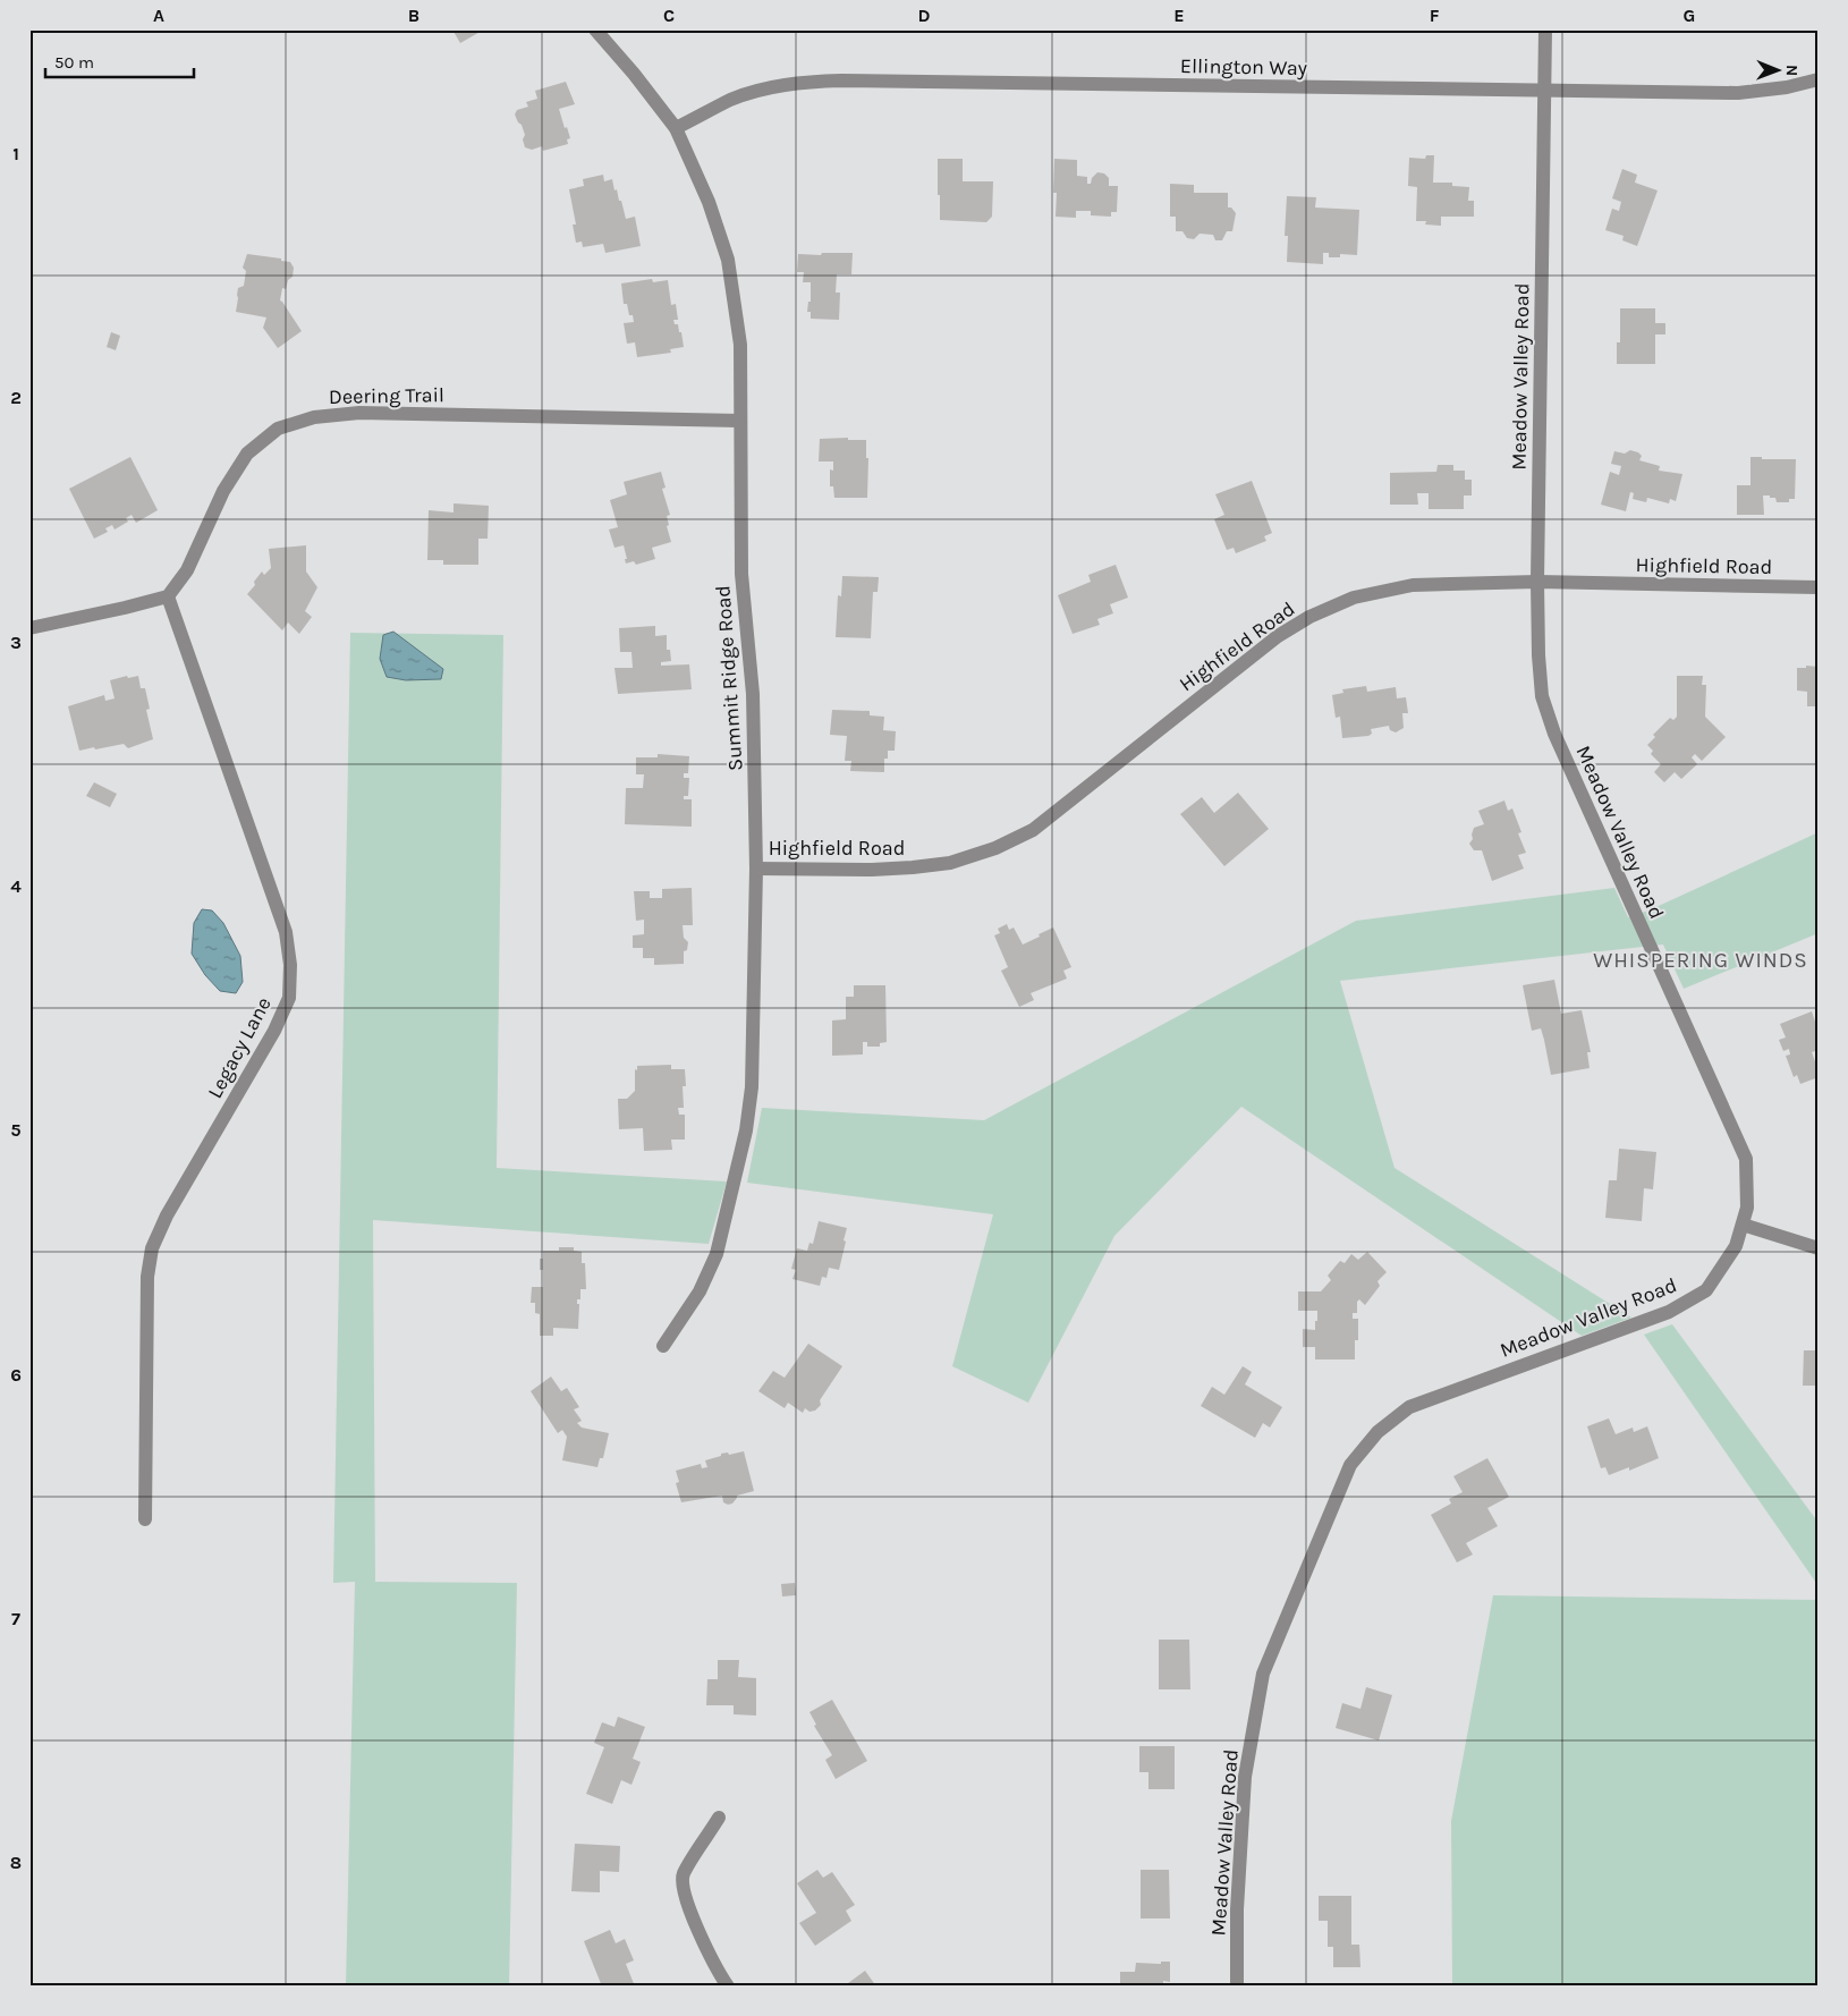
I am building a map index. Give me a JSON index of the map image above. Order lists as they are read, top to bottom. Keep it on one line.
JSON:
{"streets":{"street":["Ellington Way","Meadow Valley Road","Deering Trail","Highfield Road","Summit Ridge Road","Legacy Lane"]},"crossings":[["Ellington Way","Meadow Valley Road"],["Ellington Way","Summit Ridge Road"],["Meadow Valley Road","Highfield Road"],["Deering Trail","Summit Ridge Road"],["Deering Trail","Legacy Lane"],["Highfield Road","Summit Ridge Road"]],"districts":["WHISPERING WINDS"],"scale_bar":"50 m","north":"right","grid":{"columns":["A","B","C","D","E","F","G"],"rows":["1","2","3","4","5","6","7","8"]}}
